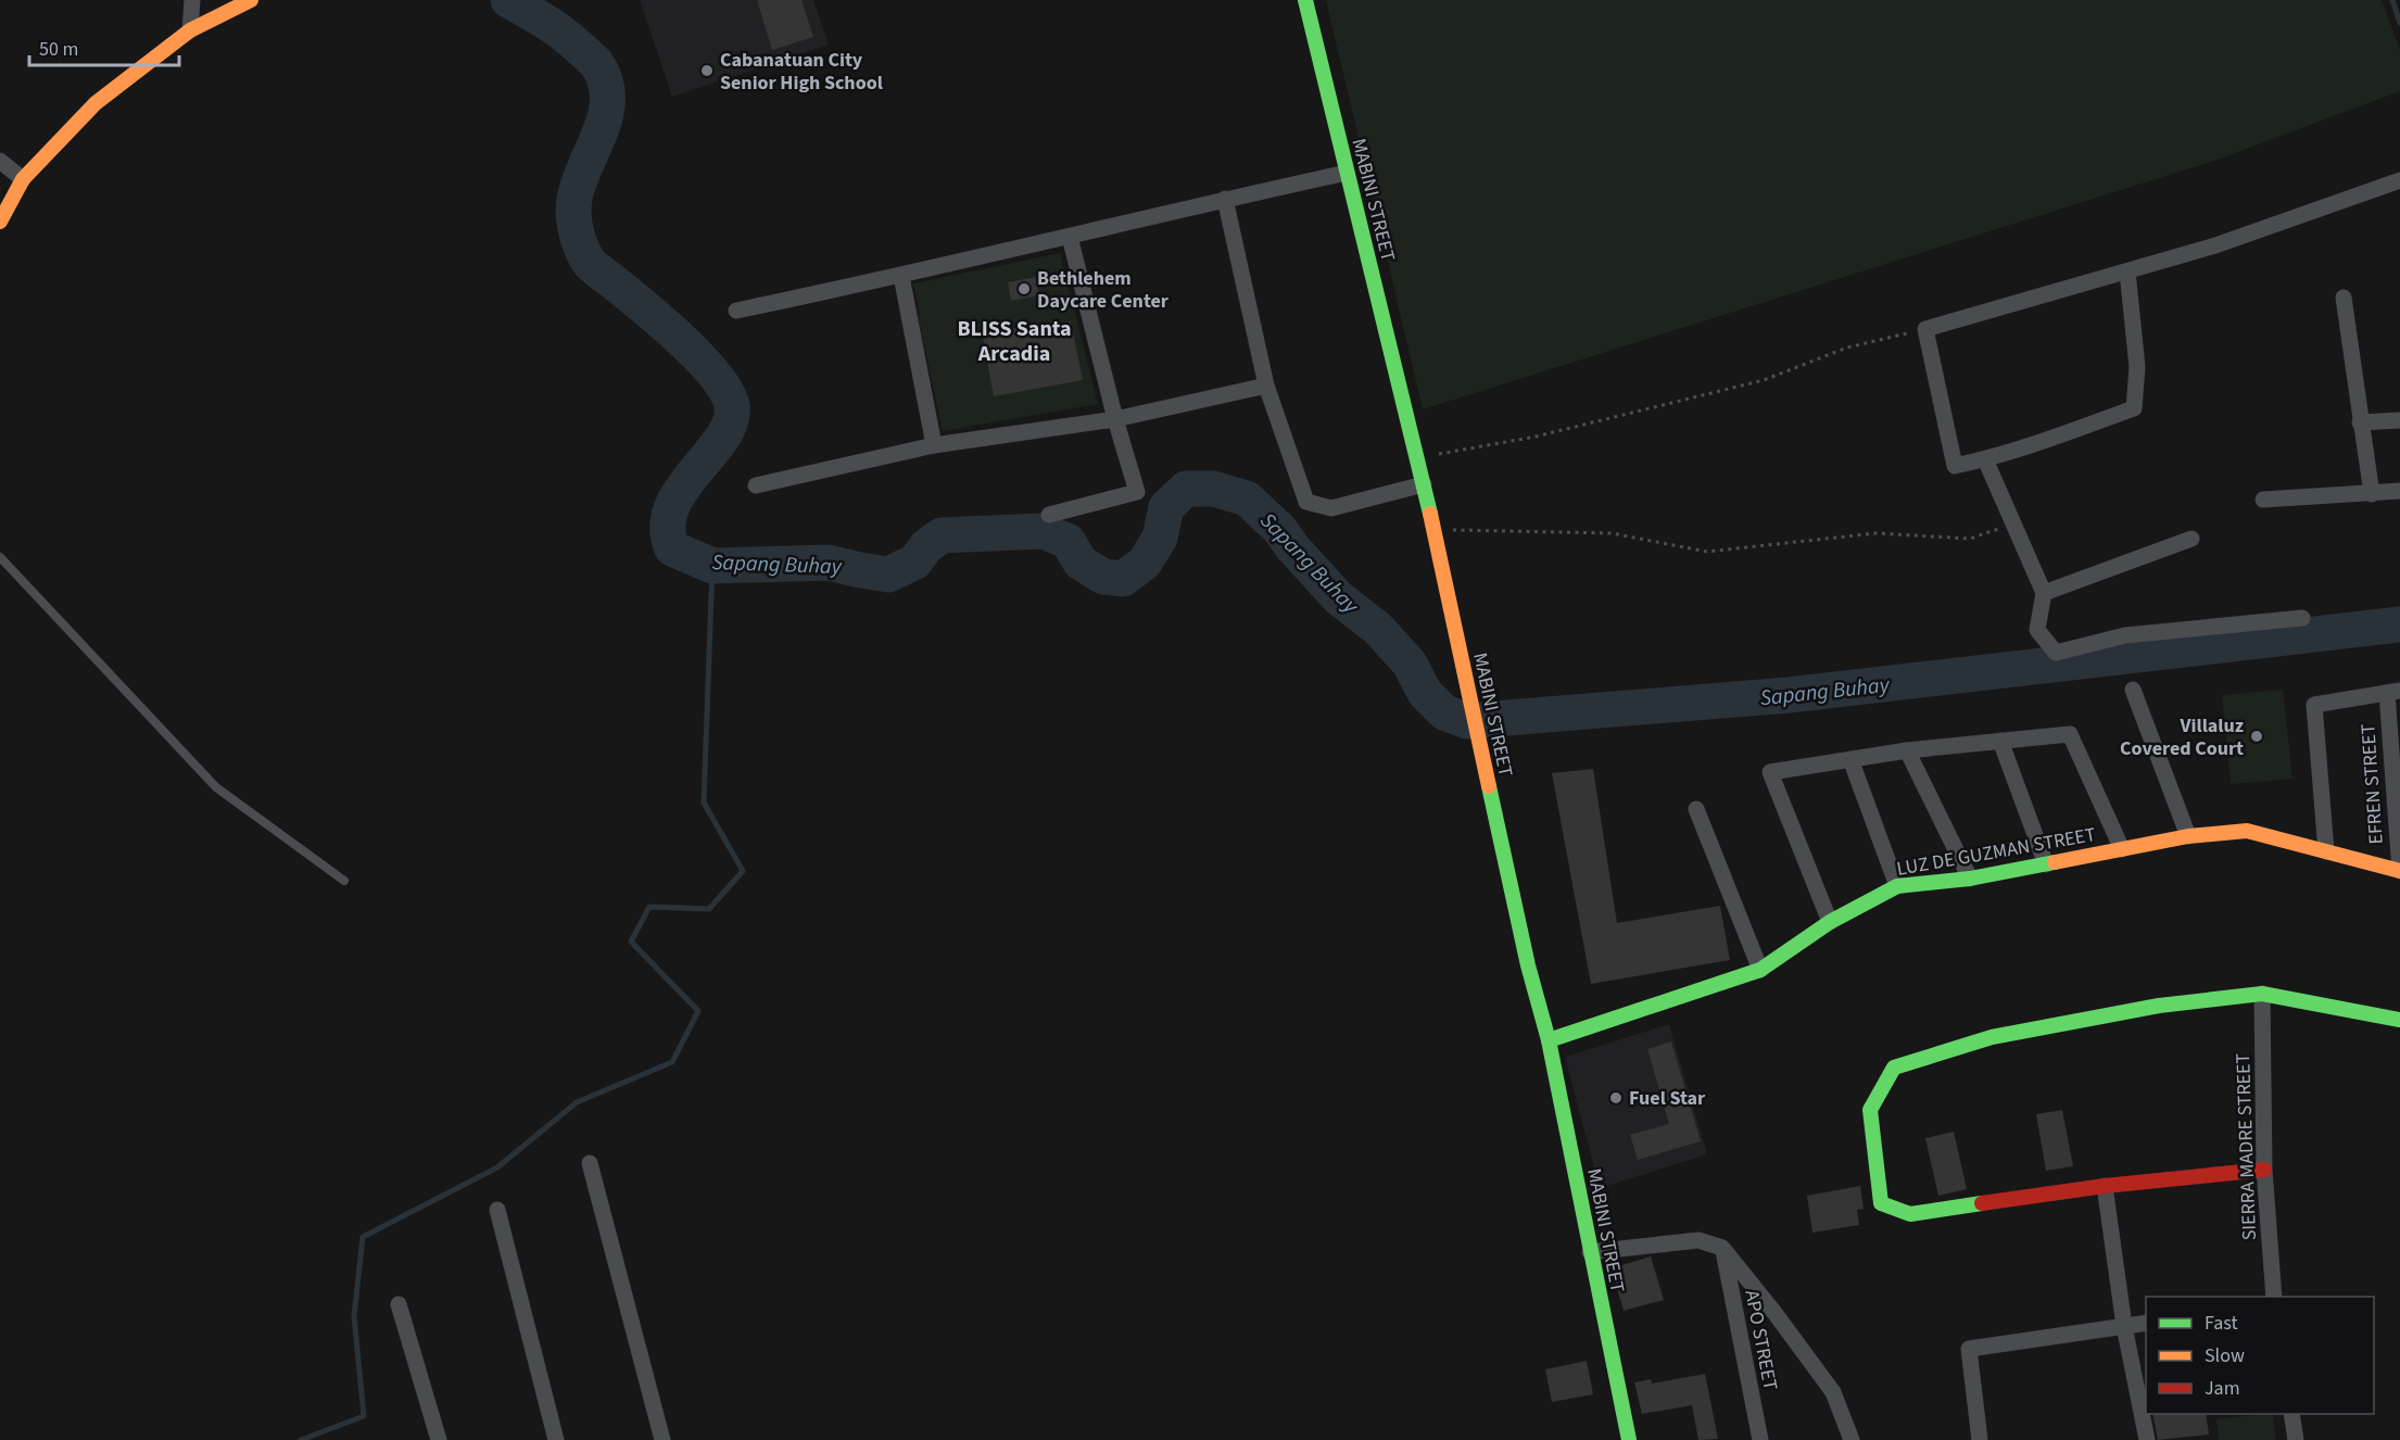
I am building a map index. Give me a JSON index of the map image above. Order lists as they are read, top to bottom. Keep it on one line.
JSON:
{"streets":{"main road":["MABINI STREET","LUZ DE GUZMAN STREET"],"street":["EFREN STREET","SIERRA MADRE STREET","APO STREET"]},"crossings":[["MABINI STREET","LUZ DE GUZMAN STREET"],["EFREN STREET","LUZ DE GUZMAN STREET"]],"districts":["BLISS Santa Arcadia"],"water":["Sapang Buhay"],"places":["Cabanatuan City Senior High School","Bethlehem Daycare Center","Villaluz Covered Court","Fuel Star"],"legend":["Fast","Slow","Jam"],"scale_bar":"50 m"}
